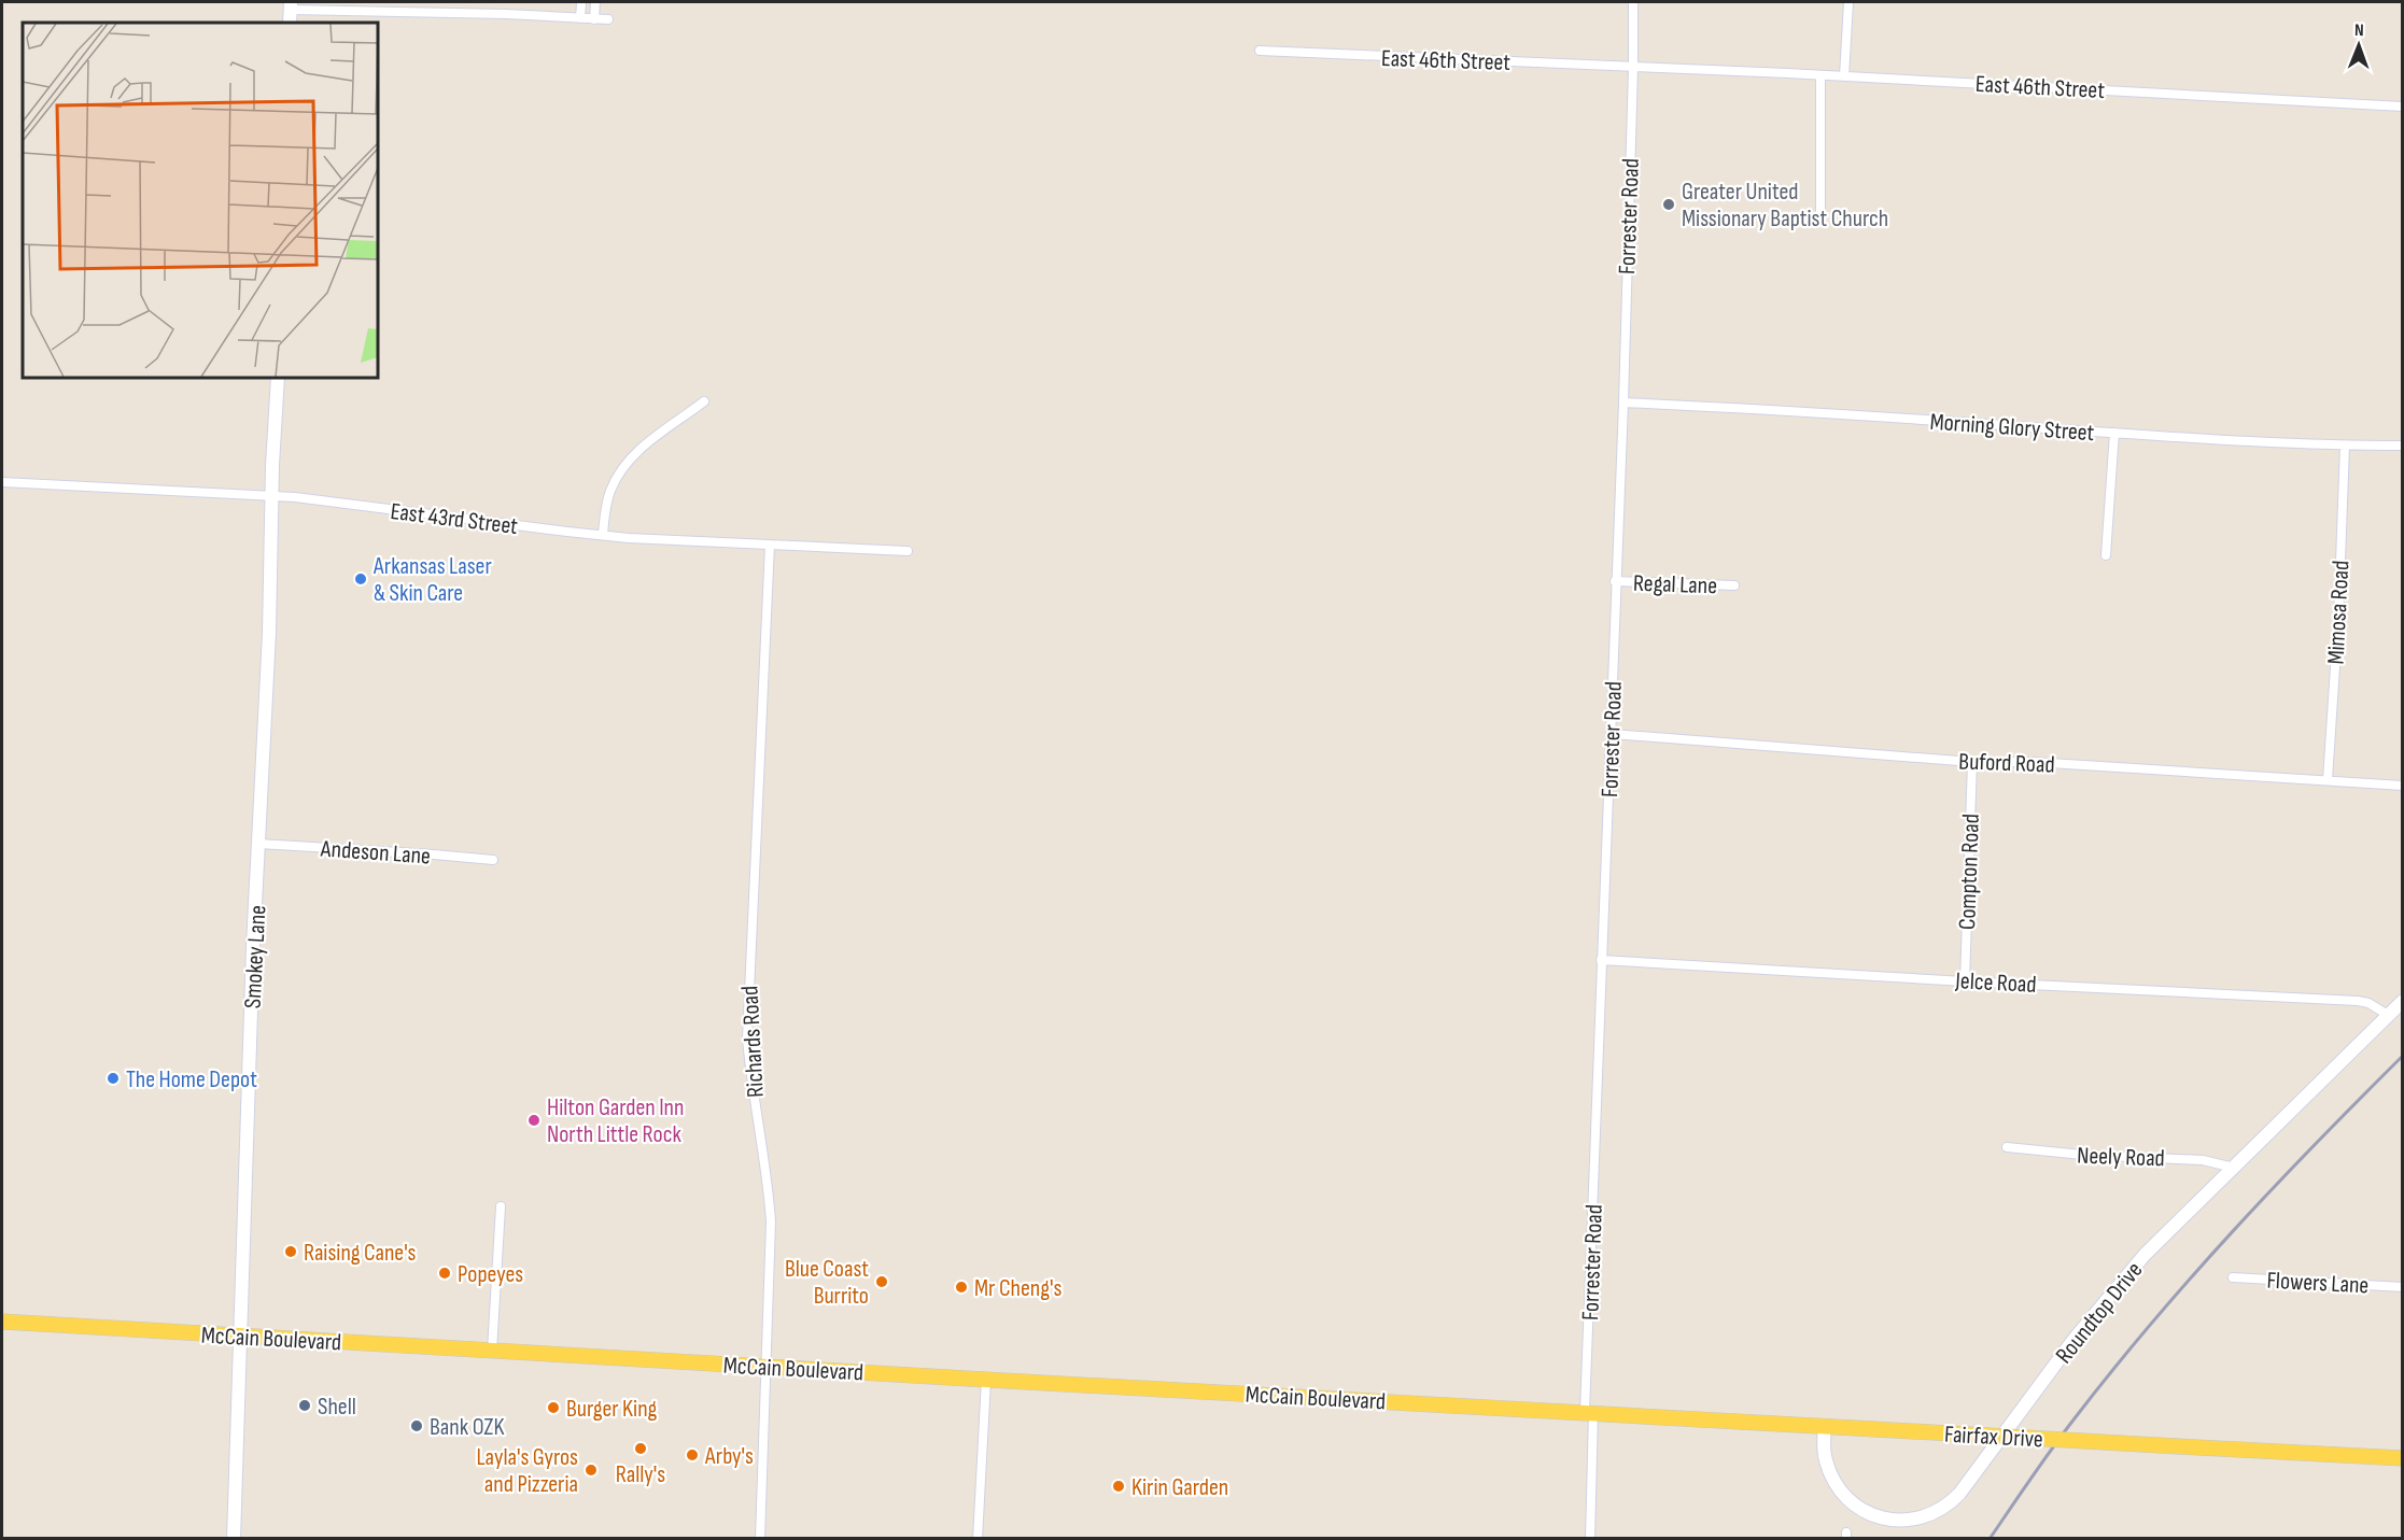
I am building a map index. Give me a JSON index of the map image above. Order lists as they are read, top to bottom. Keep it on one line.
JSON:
{"streets":{"main road":["McCain Boulevard","Fairfax Drive"],"street":["East 46th Street","Forrester Road","Morning Glory Street","East 43rd Street","Regal Lane","Mimosa Road","Buford Road","Andeson Lane","Compton Road","Smokey Lane","Jelce Road","Richards Road","Neely Road","Flowers Lane","Roundtop Drive"]},"crossings":[["East 46th Street","Forrester Road"],["Forrester Road","Morning Glory Street"],["Forrester Road","Regal Lane"],["Forrester Road","Buford Road"],["Forrester Road","Jelce Road"],["Forrester Road","McCain Boulevard"],["Forrester Road","Fairfax Drive"],["Morning Glory Street","Mimosa Road"],["East 43rd Street","Smokey Lane"],["East 43rd Street","Richards Road"],["Mimosa Road","Buford Road"],["Buford Road","Compton Road"],["Andeson Lane","Smokey Lane"],["Compton Road","Jelce Road"],["Smokey Lane","McCain Boulevard"],["Jelce Road","Roundtop Drive"],["Richards Road","McCain Boulevard"],["Neely Road","Roundtop Drive"],["Roundtop Drive","Fairfax Drive"],["McCain Boulevard","Fairfax Drive"]],"places":["Greater United Missionary Baptist Church","Arkansas Laser & Skin Care","The Home Depot","Hilton Garden Inn North Little Rock","Raising Cane's","Popeyes","Blue Coast Burrito","Mr Cheng's","Shell","Burger King","Bank OZK","Rally's","Arby's","Layla's Gyros and Pizzeria","Kirin Garden"],"north":"top"}
